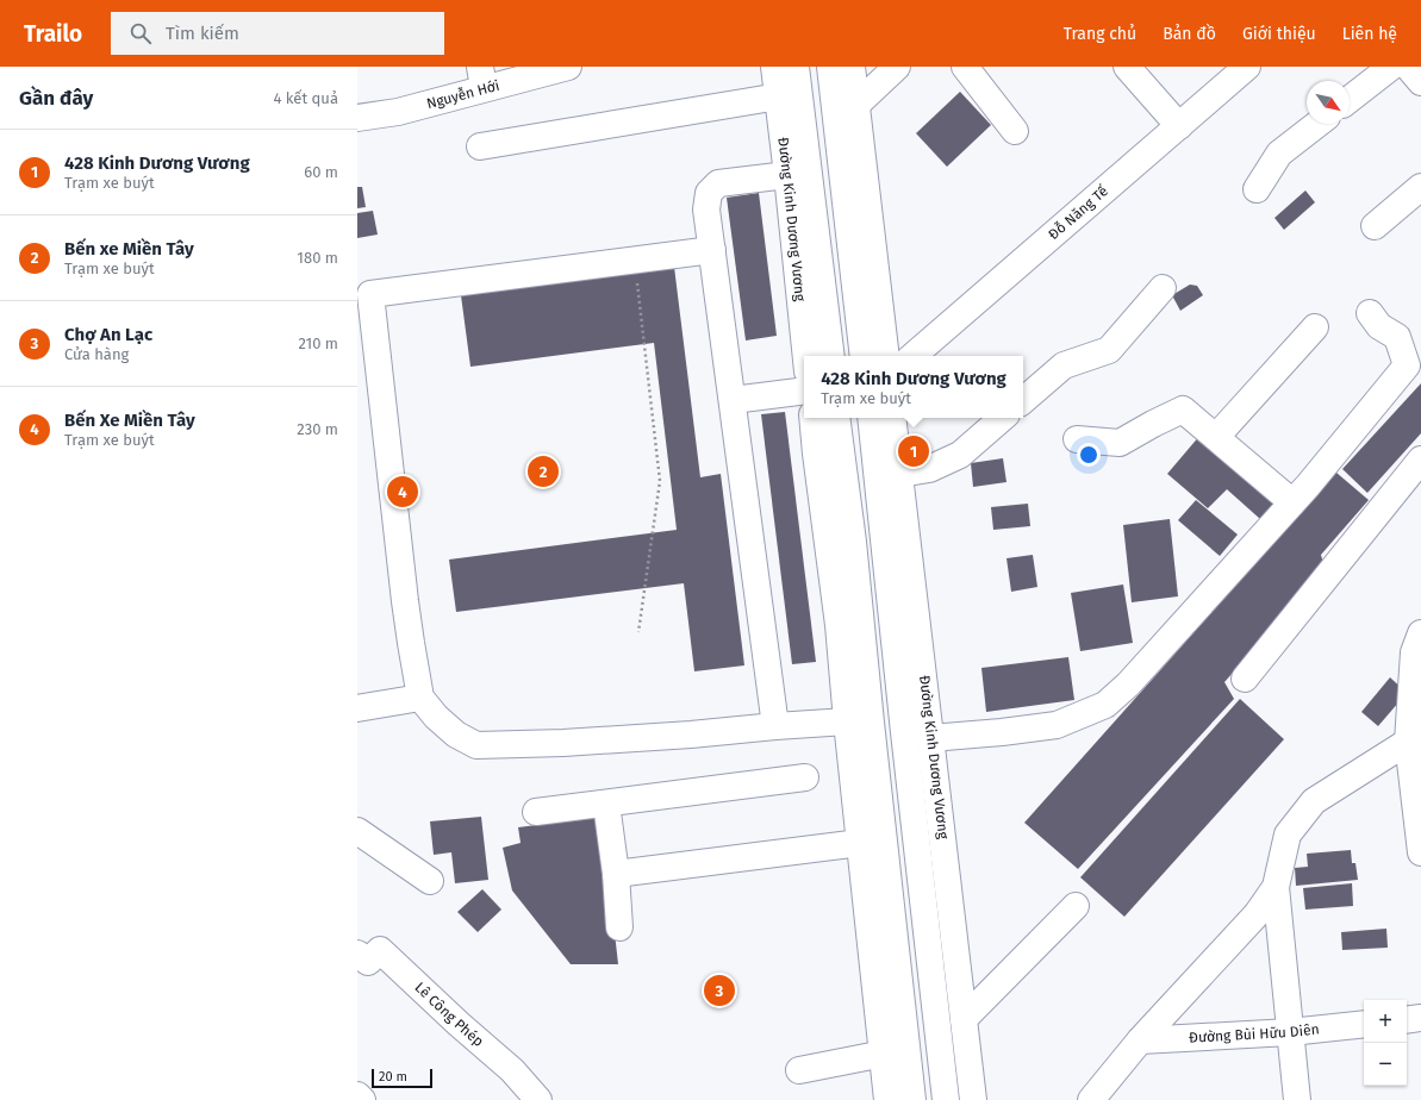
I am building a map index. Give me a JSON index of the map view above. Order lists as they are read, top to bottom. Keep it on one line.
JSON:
{"streets":{"main road":["Nguyễn Hới","Đỗ Năng Tế","Đường Kinh Dương Vương","Lê Công Phép","Đường Bùi Hữu Diên"]},"scale_bar":"20 m","north":"bottom right","page":{"header":"Trailo","search":"Tìm kiếm","nav":["Trang chủ","Bản đồ","Giới thiệu","Liên hệ"],"heading":["Gần đây","4 kết quả"],"list":[{"mark":"1","name":"428 Kinh Dương Vương","note":"Trạm xe buýt","value":"60 m"},{"mark":"2","name":"Bến xe Miền Tây","note":"Trạm xe buýt","value":"180 m"},{"mark":"3","name":"Chợ An Lạc","note":"Cửa hàng","value":"210 m"},{"mark":"4","name":"Bến Xe Miền Tây","note":"Trạm xe buýt","value":"230 m"}],"popup":["428 Kinh Dương Vương","Trạm xe buýt"],"pins":["1","2","4","3"],"map_buttons":["+","−"],"scale":"20 m"}}
